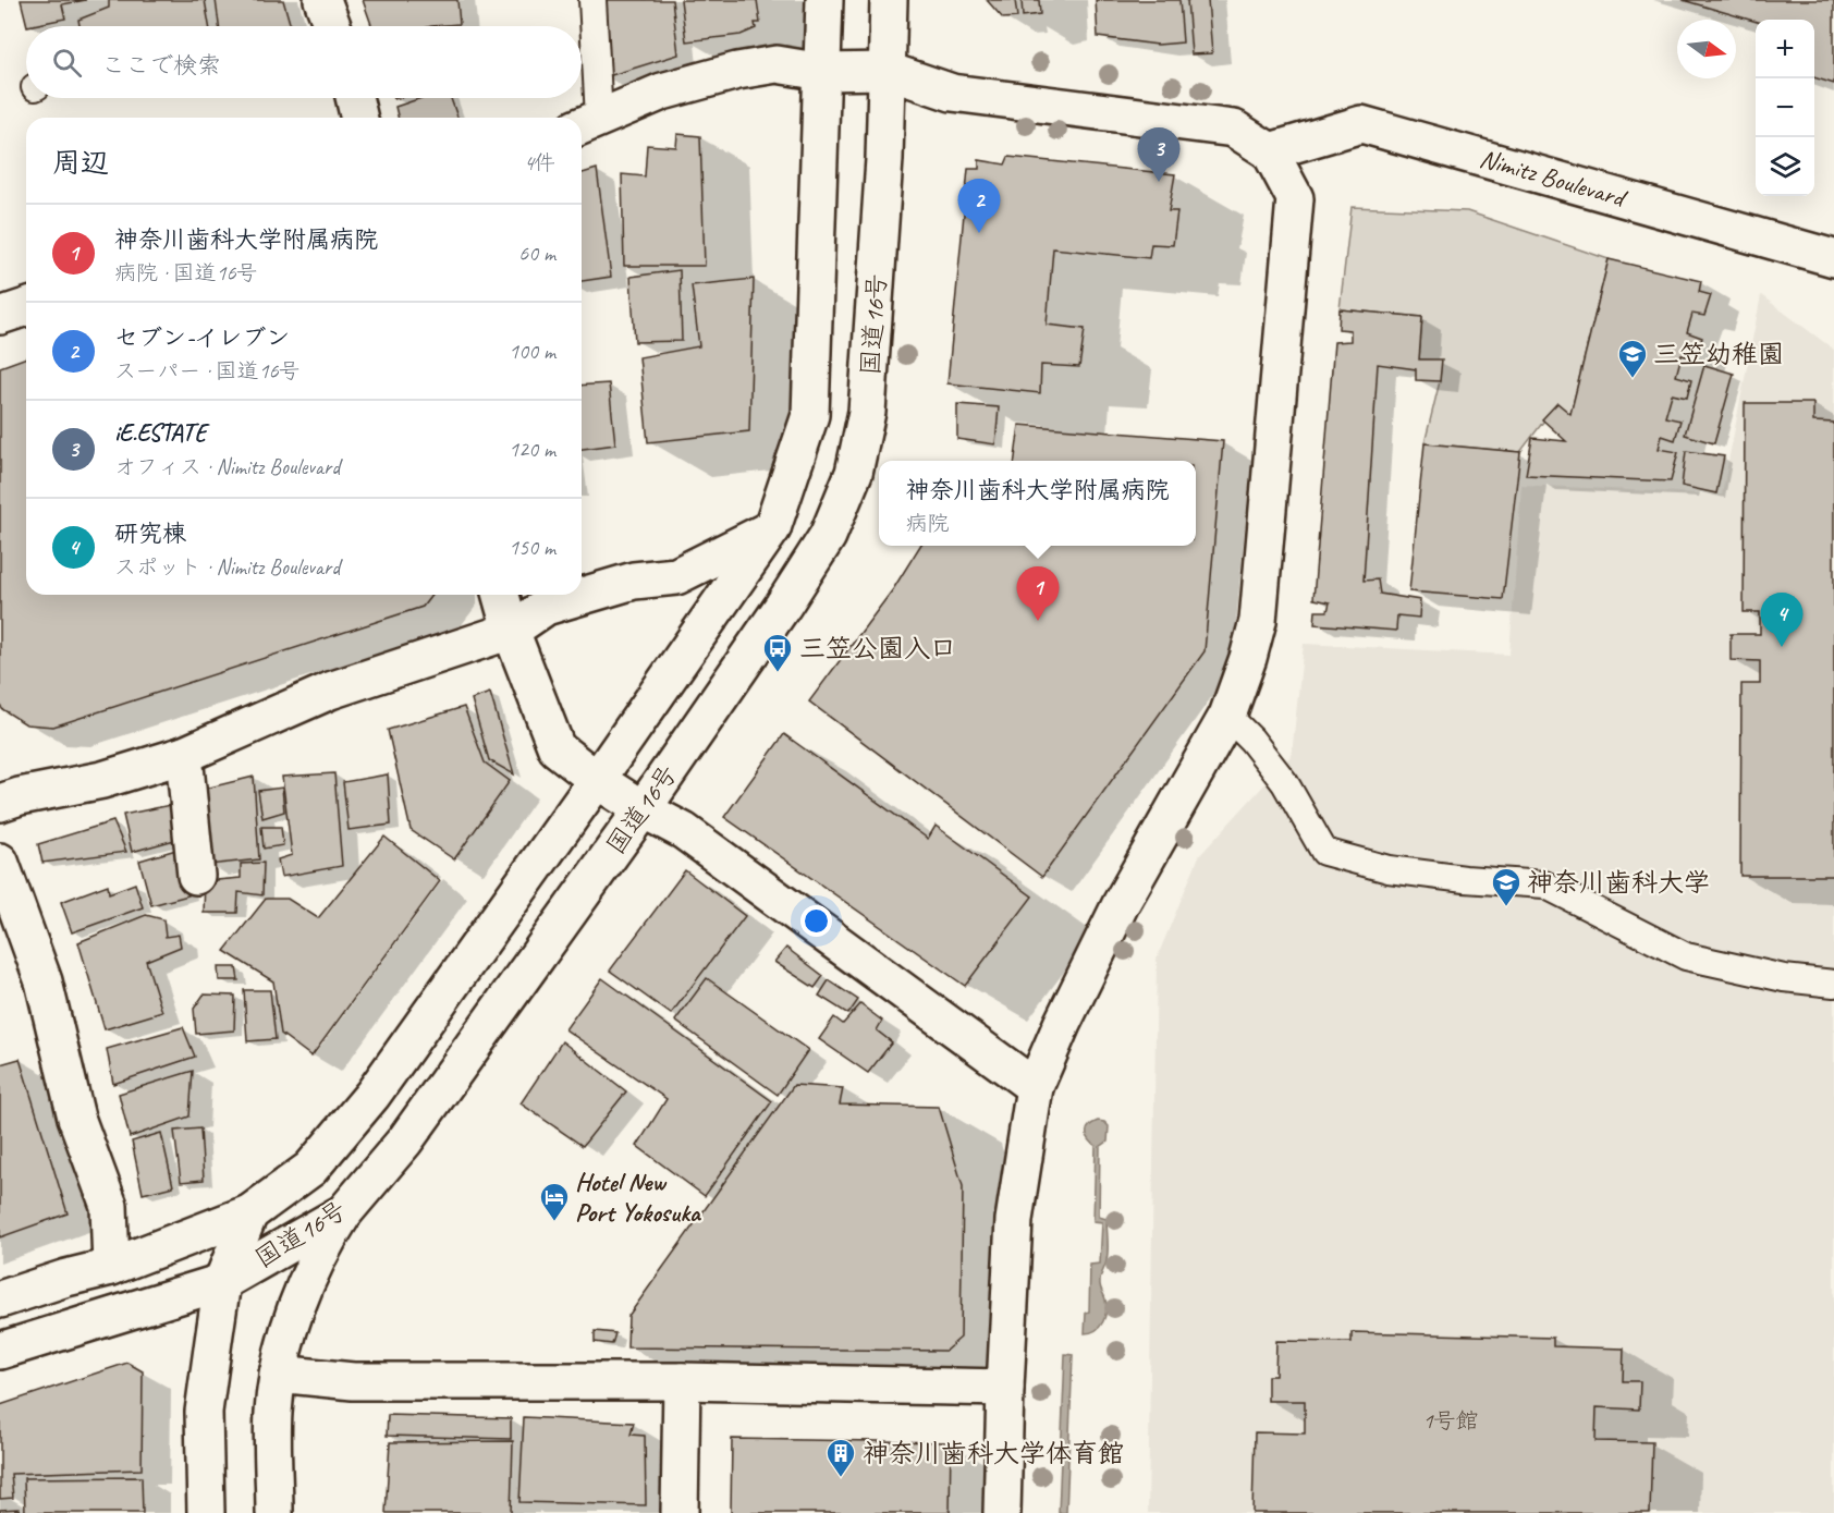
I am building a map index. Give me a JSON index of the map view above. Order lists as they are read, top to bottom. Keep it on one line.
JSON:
{"streets":{"main road":["Nimitz Boulevard","国道16号"]},"places":{"school or university":["三笠幼稚園","神奈川歯科大学"],"bus stop":["三笠公園入口"],"hotel":["Hotel New Port Yokosuka"],"building":["神奈川歯科大学体育館"]},"house_numbers":["1号館"],"north":"right","page":{"map_buttons":["+","−"],"search":"ここで検索","heading":["周辺","4件"],"pins":["3","2","1","4"],"list":[{"mark":"1","name":"神奈川歯科大学附属病院","note":"病院 · 国道16号","value":"60 m"},{"mark":"2","name":"セブン-イレブン","note":"スーパー · 国道16号","value":"100 m"},{"mark":"3","name":"iE.ESTATE","note":"オフィス · Nimitz Boulevard","value":"120 m"},{"mark":"4","name":"研究棟","note":"スポット · Nimitz Boulevard","value":"150 m"}],"popup":["神奈川歯科大学附属病院","病院"]}}
